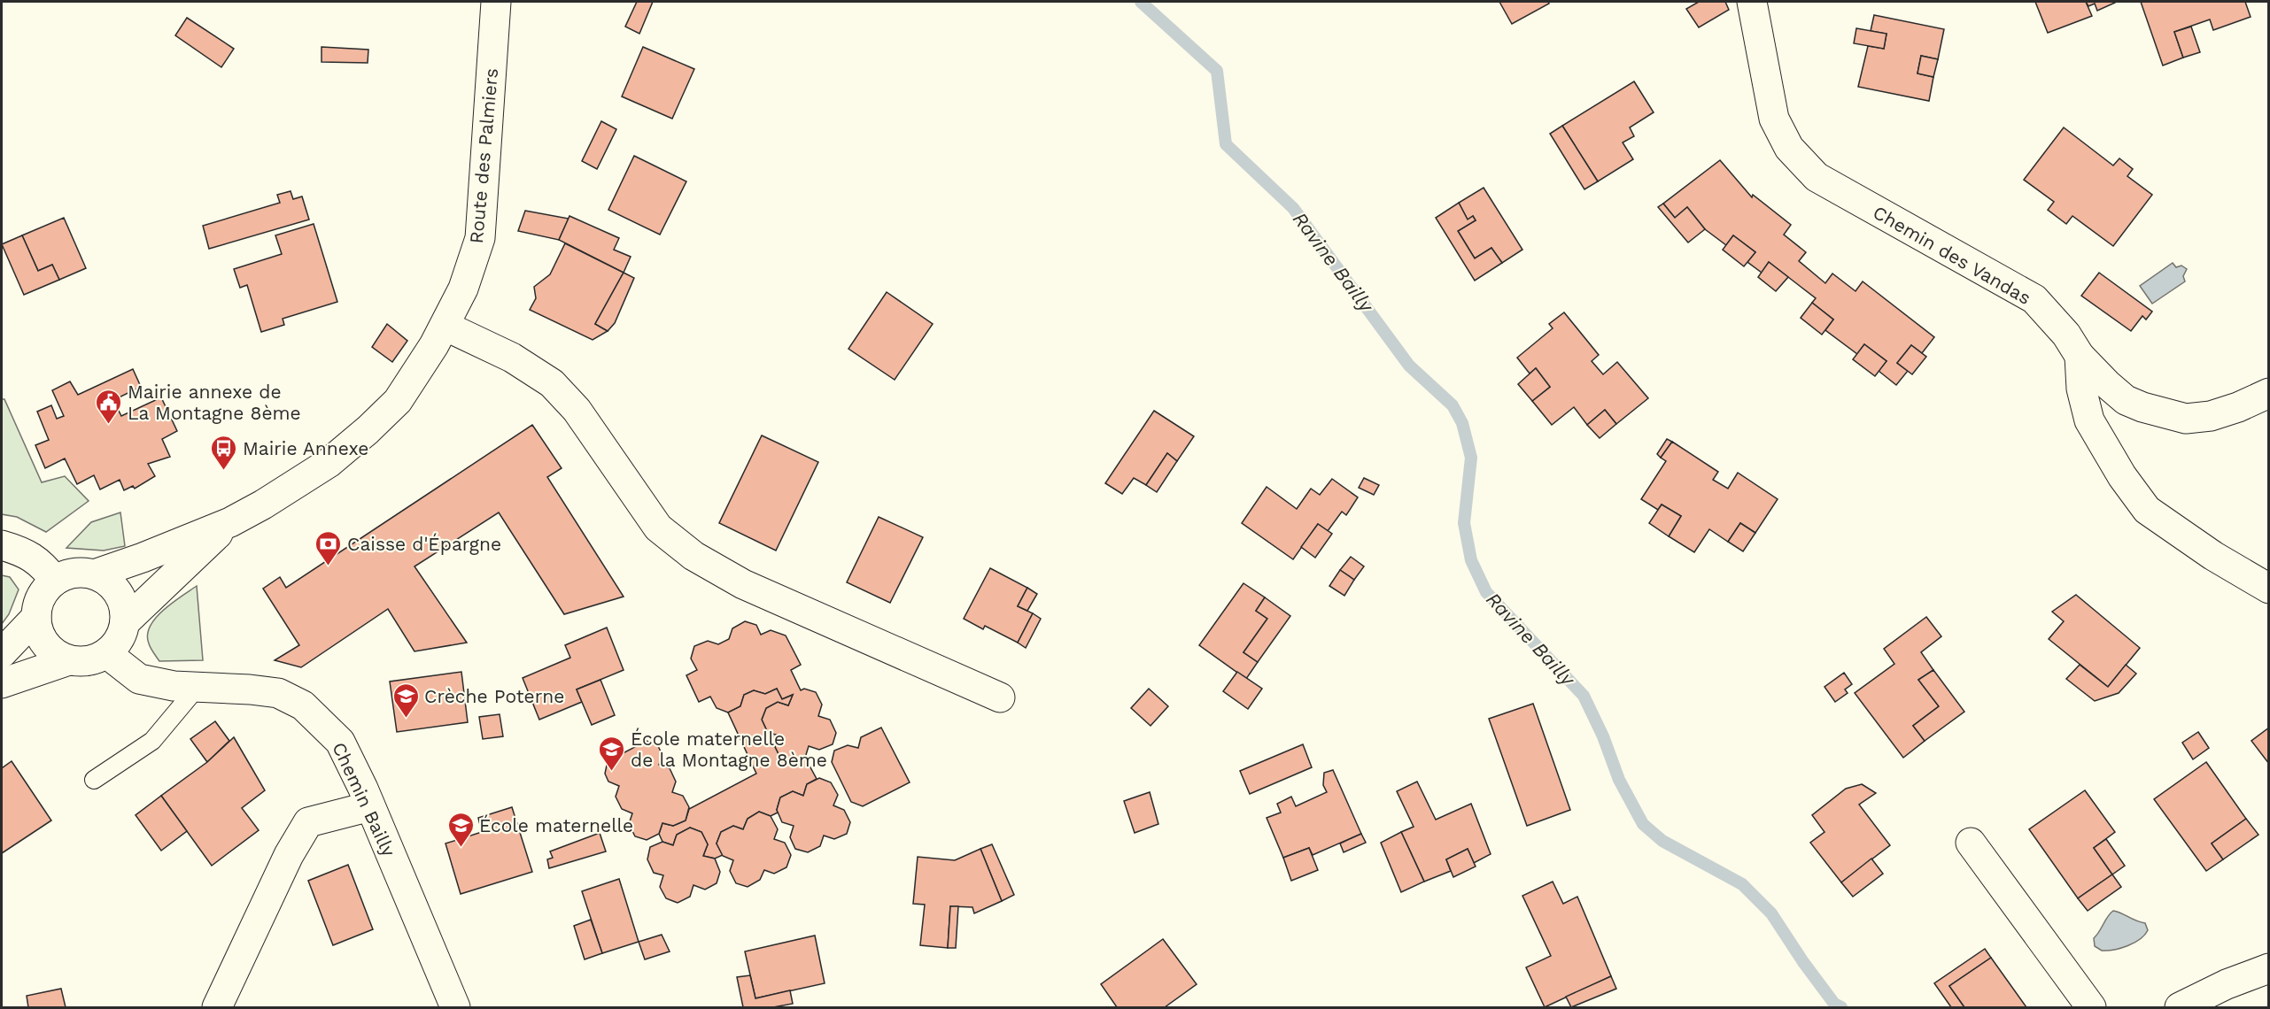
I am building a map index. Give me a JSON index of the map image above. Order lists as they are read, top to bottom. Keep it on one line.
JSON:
{"streets":{"street":["Route des Palmiers","Chemin des Vandas","Chemin Bailly"]},"crossings":[["Route des Palmiers","Chemin Bailly"]],"water":["Ravine Bailly"],"places":{"public building":["Mairie annexe de La Montagne 8ème"],"bus stop":["Mairie Annexe"],"bank":["Caisse d'Épargne"],"school or university":["Crèche Poterne","École maternelle de la Montagne 8ème","École maternelle"]}}
